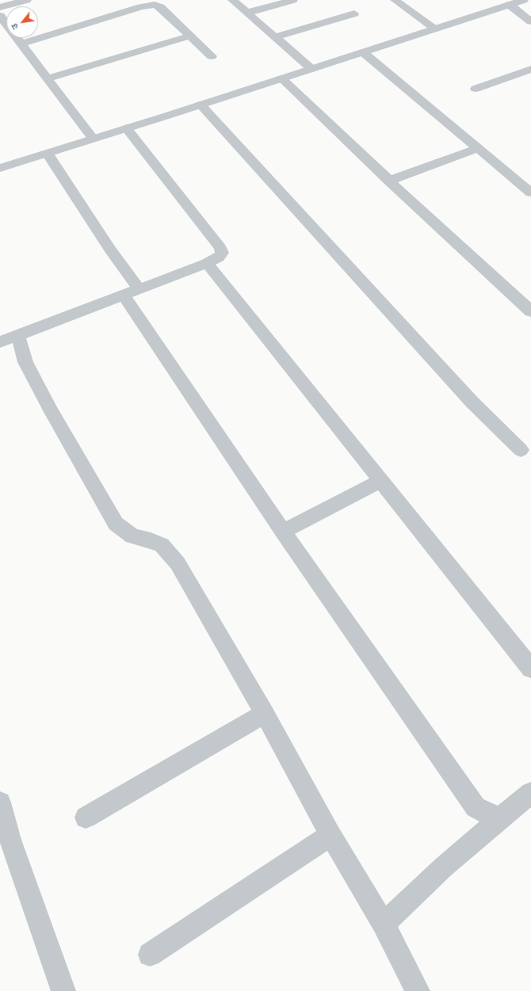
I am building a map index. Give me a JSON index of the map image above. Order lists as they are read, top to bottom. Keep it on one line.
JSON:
{"north":"bottom left"}
